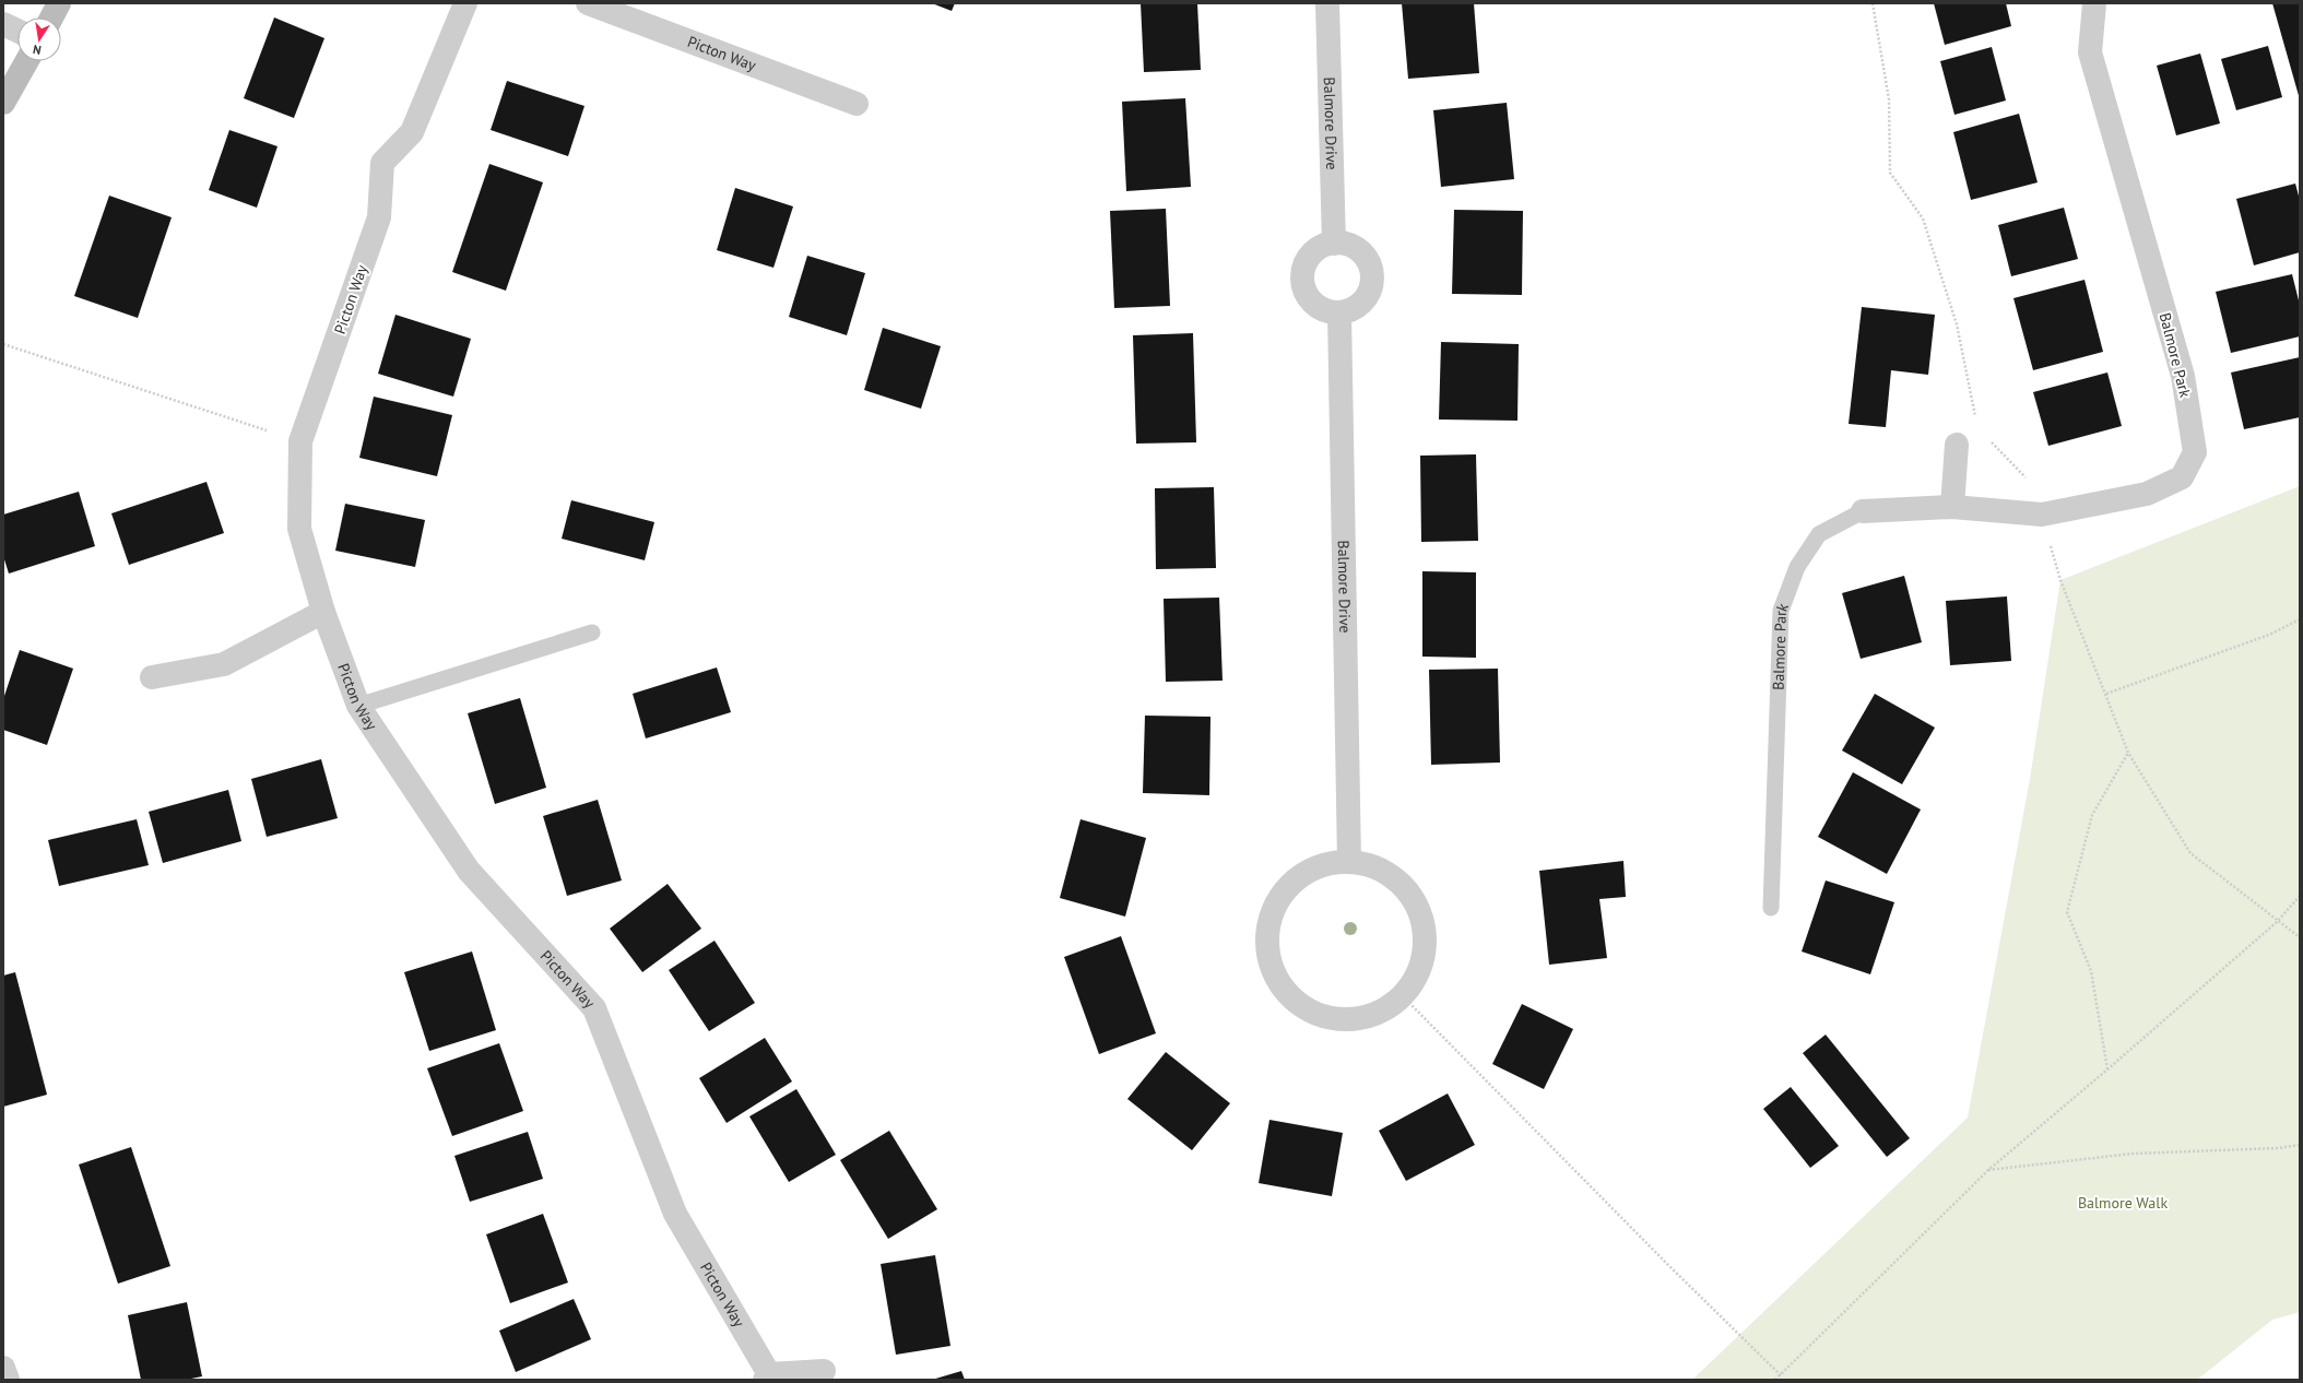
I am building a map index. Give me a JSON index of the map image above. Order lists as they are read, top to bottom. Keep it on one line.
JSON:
{"streets":{"street":["Picton Way","Balmore Drive","Balmore Park"]},"parks":["Balmore Walk"],"north":"bottom"}
